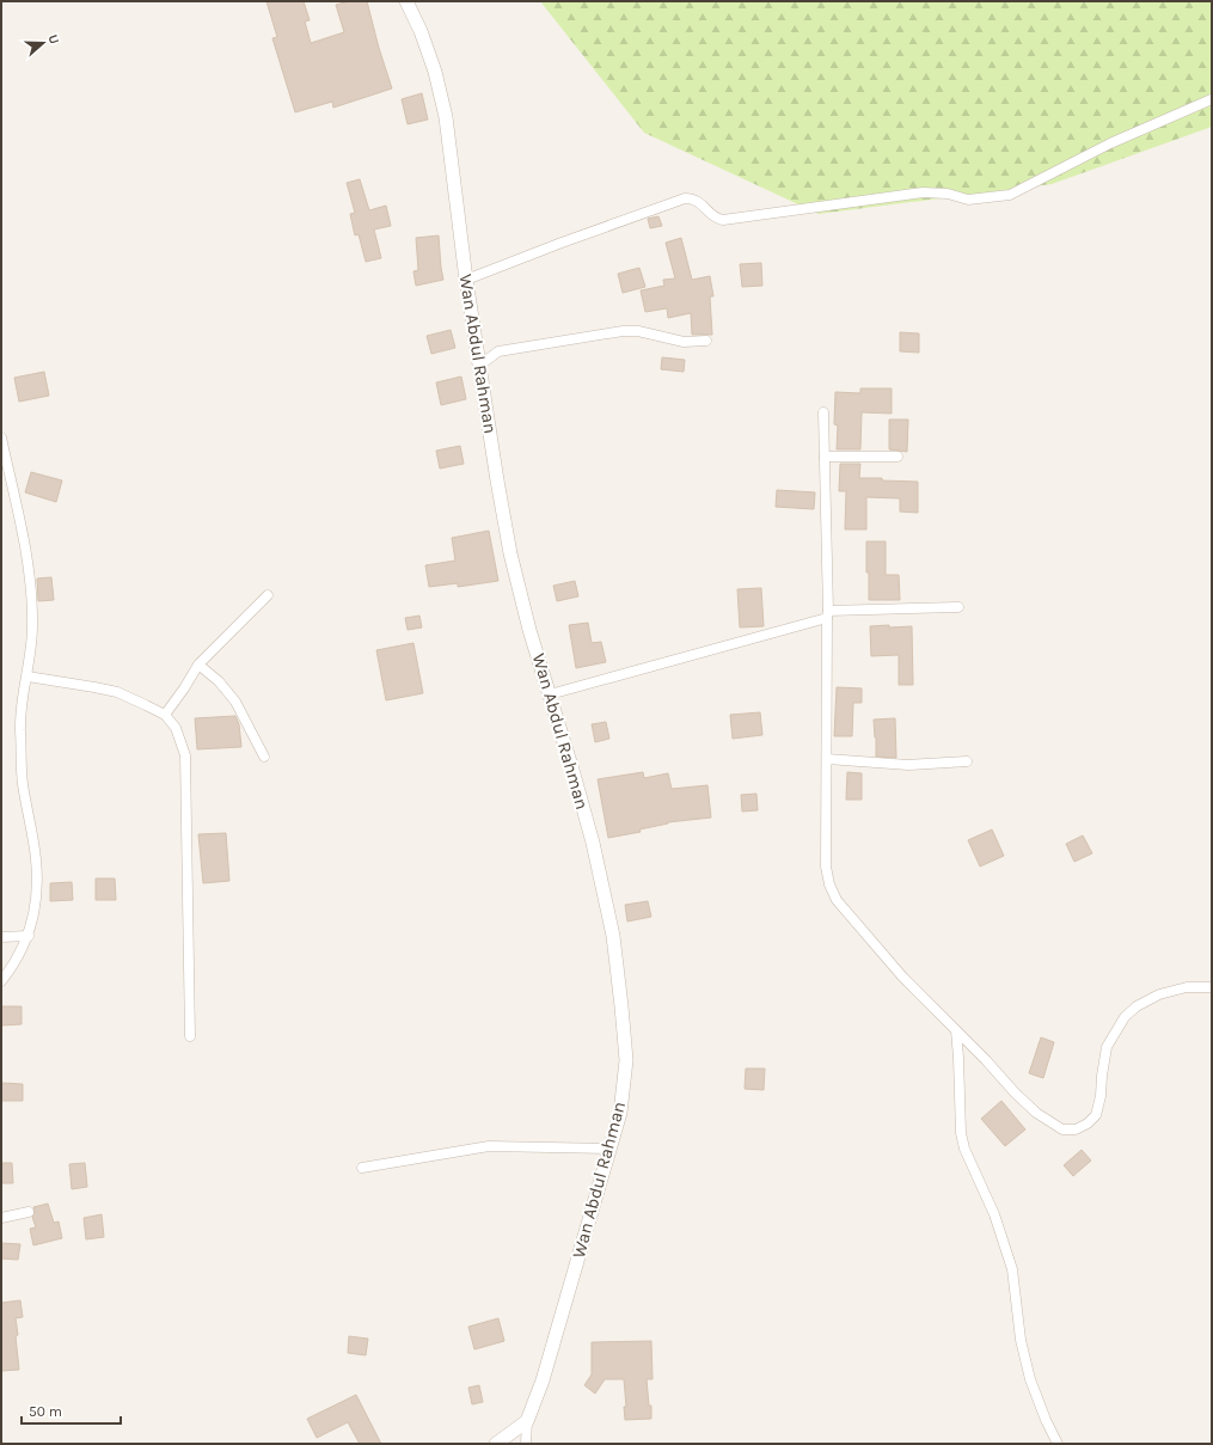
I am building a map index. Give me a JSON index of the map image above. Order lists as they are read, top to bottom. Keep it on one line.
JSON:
{"streets":{"street":["Wan Abdul Rahman"]},"scale_bar":"50 m","north":"right"}
